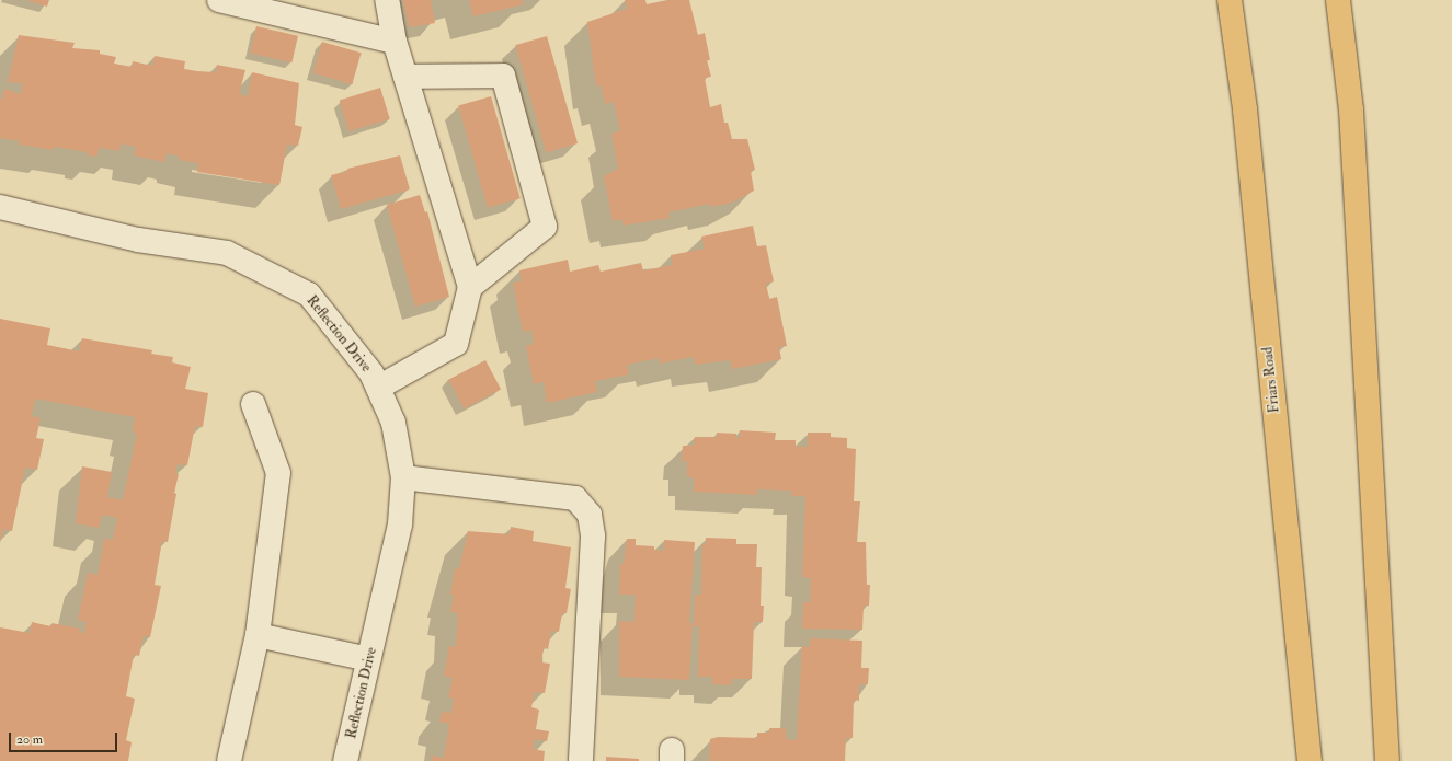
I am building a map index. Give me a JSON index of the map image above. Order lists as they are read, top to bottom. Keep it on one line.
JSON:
{"streets":{"main road":["Friars Road"],"street":["Reflection Drive"]},"scale_bar":"20 m"}
